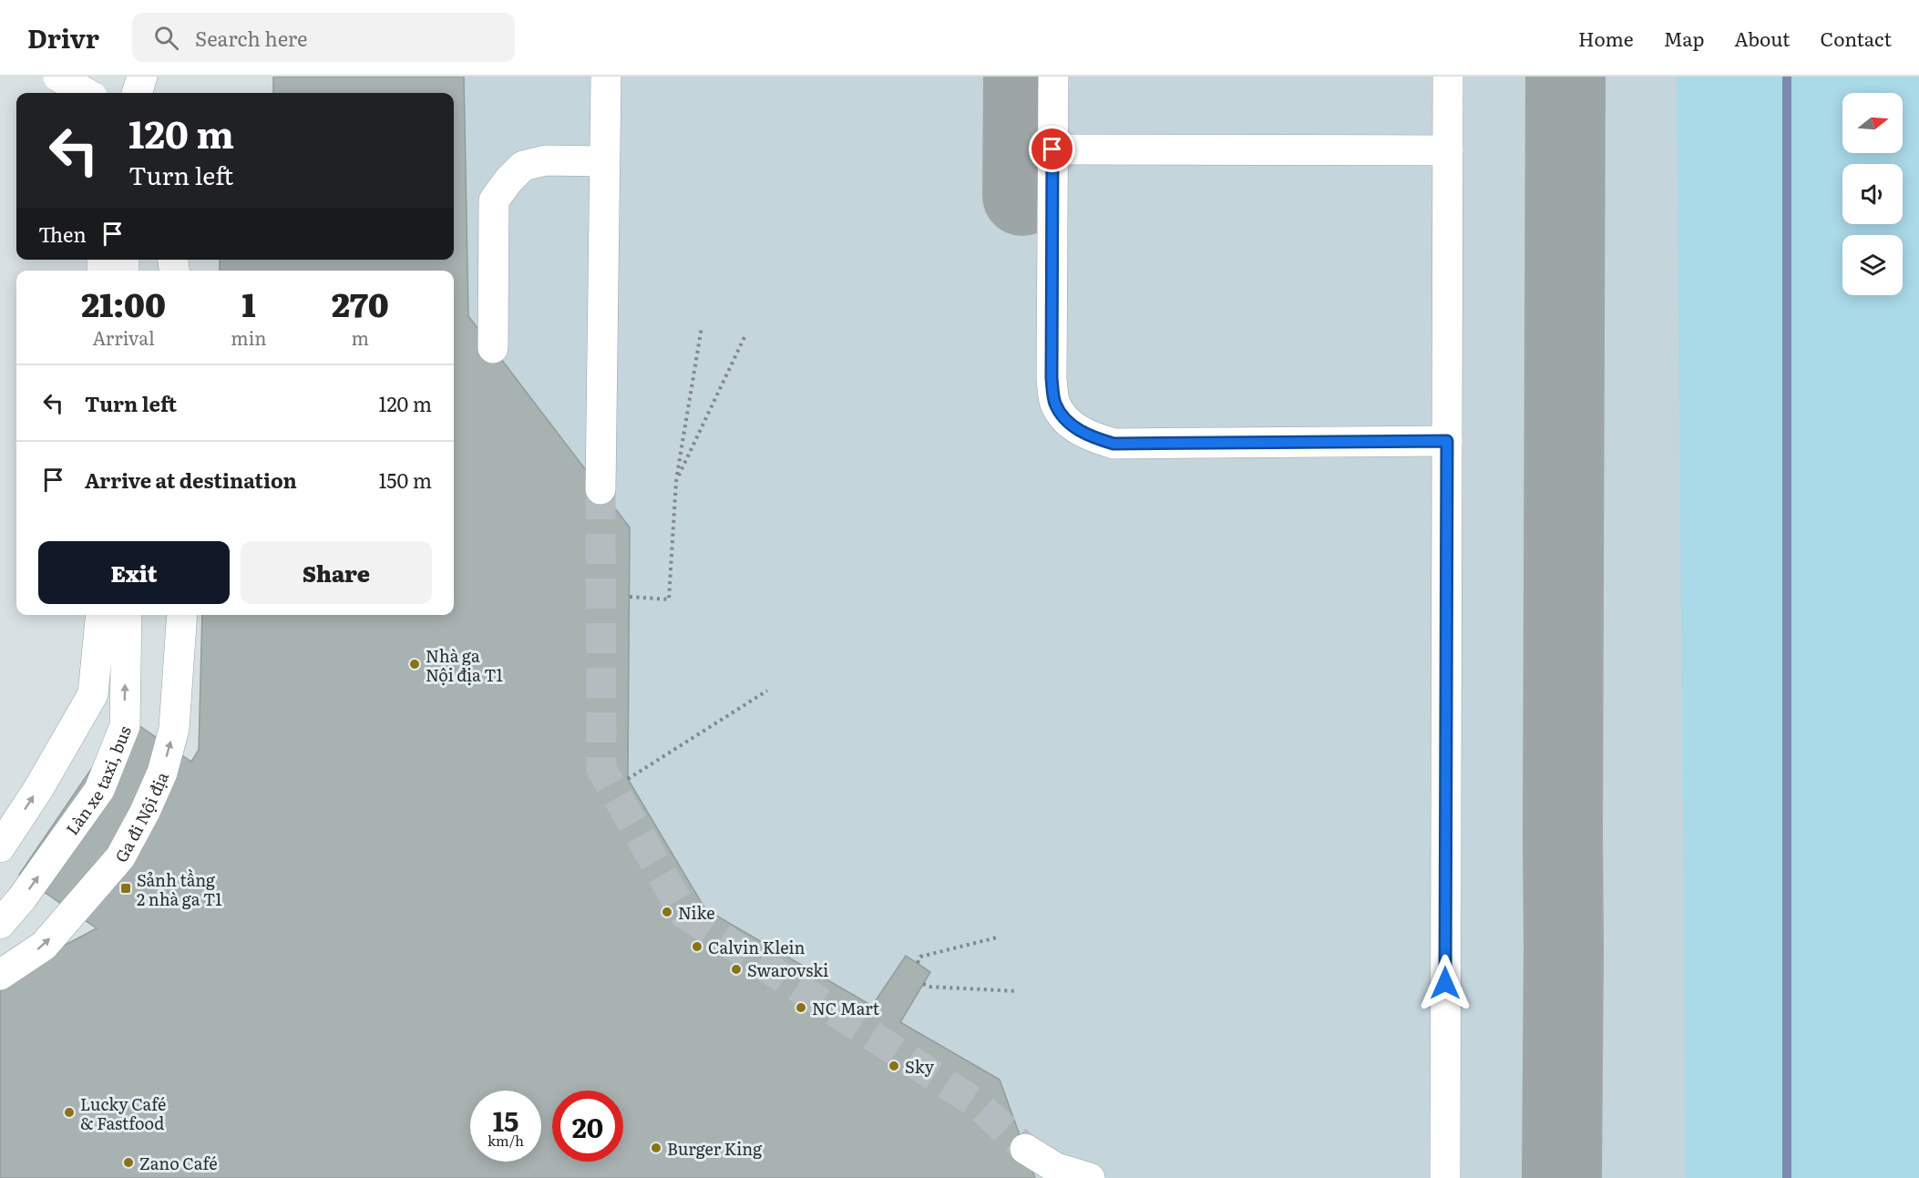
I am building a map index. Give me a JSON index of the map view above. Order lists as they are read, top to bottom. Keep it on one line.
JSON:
{"streets":{"lane":["Làn xe taxi, bus","Ga đi Nội địa"]},"places":{"other":["Nhà ga Nội địa T1","Nike","Calvin Klein","Swarovski","NC Mart","Sky","Lucky Café & Fastfood","Burger King","Zano Café"],"transit":["Sảnh tầng 2 nhà ga T1"]},"north":"right","page":{"header":"Drivr","search":"Search here","nav":["Home","Map","About","Contact"],"turn":["120 m","Turn left"],"then":"Then","eta":["21:00","Arrival","1","min","270","m"],"list":[{"name":"Turn left","value":"120 m"},{"name":"Arrive at destination","value":"150 m"}],"buttons":["Exit","Share"],"speed":"15 km/h","limit":"20"}}
